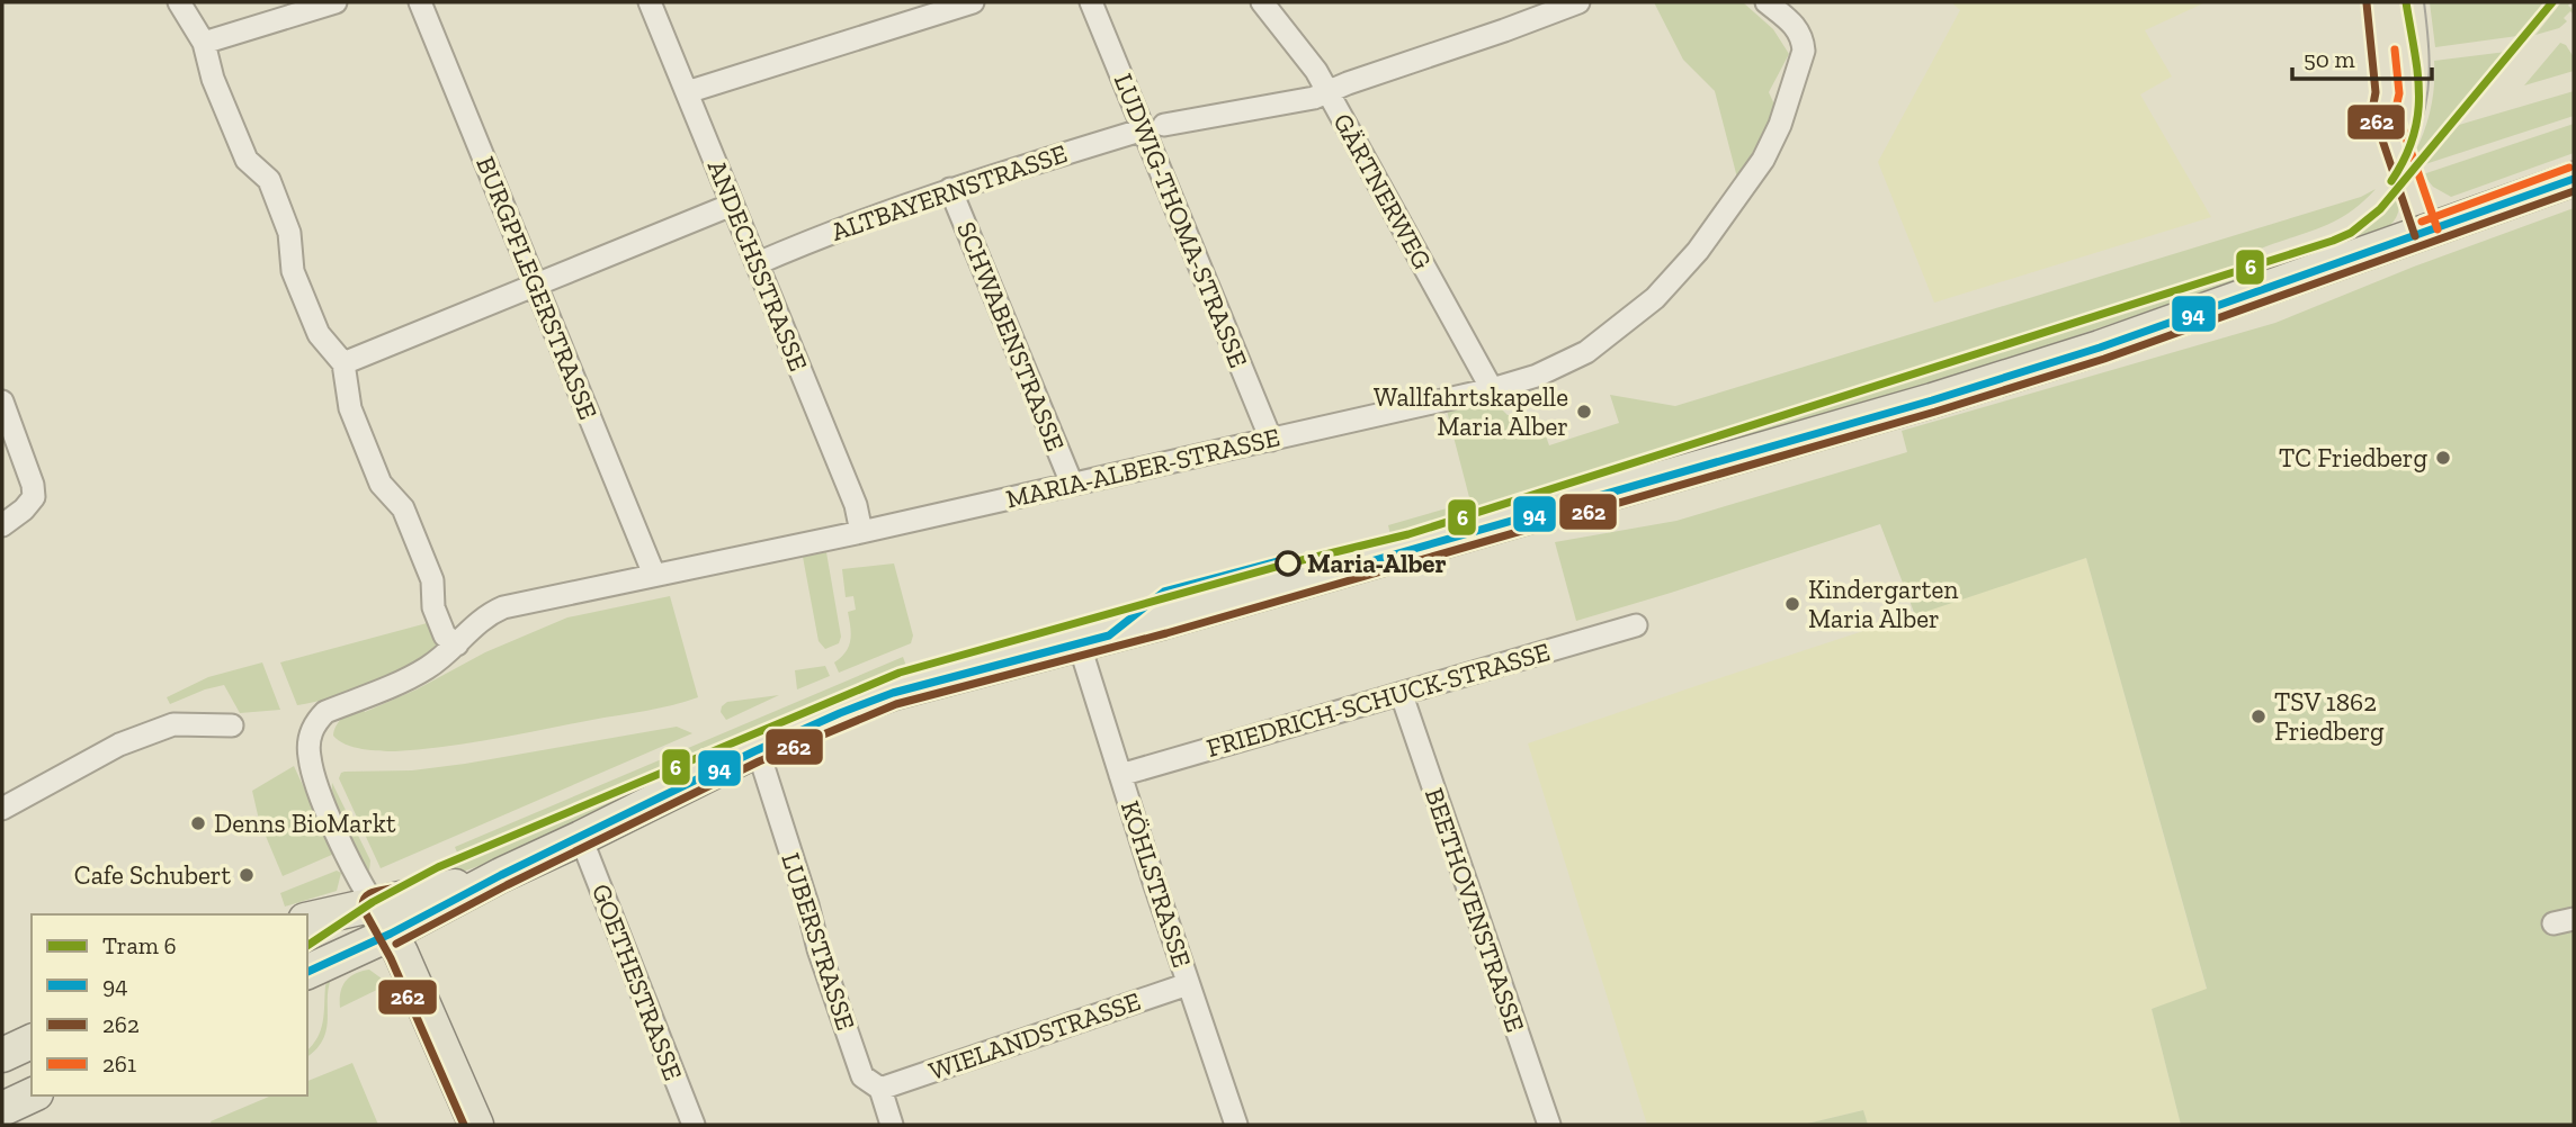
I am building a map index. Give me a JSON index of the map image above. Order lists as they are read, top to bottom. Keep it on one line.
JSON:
{"streets":{"street":["GÄRTNERWEG","ALTBAYERNSTRASSE","LUDWIG-THOMA-STRASSE","ANDECHSSTRASSE","BURGPFLEGERSTRASSE","SCHWABENSTRASSE","MARIA-ALBER-STRASSE","FRIEDRICH-SCHUCK-STRASSE","KÖHLSTRASSE","BEETHOVENSTRASSE","LUBERSTRASSE","GOETHESTRASSE","WIELANDSTRASSE"]},"crossings":[["GÄRTNERWEG","ALTBAYERNSTRASSE"],["GÄRTNERWEG","MARIA-ALBER-STRASSE"],["ALTBAYERNSTRASSE","LUDWIG-THOMA-STRASSE"],["ALTBAYERNSTRASSE","ANDECHSSTRASSE"],["ALTBAYERNSTRASSE","SCHWABENSTRASSE"],["LUDWIG-THOMA-STRASSE","MARIA-ALBER-STRASSE"],["ANDECHSSTRASSE","MARIA-ALBER-STRASSE"],["BURGPFLEGERSTRASSE","MARIA-ALBER-STRASSE"],["SCHWABENSTRASSE","MARIA-ALBER-STRASSE"],["FRIEDRICH-SCHUCK-STRASSE","KÖHLSTRASSE"],["FRIEDRICH-SCHUCK-STRASSE","BEETHOVENSTRASSE"],["KÖHLSTRASSE","WIELANDSTRASSE"],["LUBERSTRASSE","WIELANDSTRASSE"]],"places":["Wallfahrtskapelle Maria Alber","TC Friedberg","Maria-Alber","Kindergarten Maria Alber","TSV 1862 Friedberg","Denns BioMarkt","Cafe Schubert"],"lines":["tram line 6","transit line 262","transit line 261","transit line 94"],"legend":["Tram 6","94","262","261"],"scale_bar":"50 m"}
